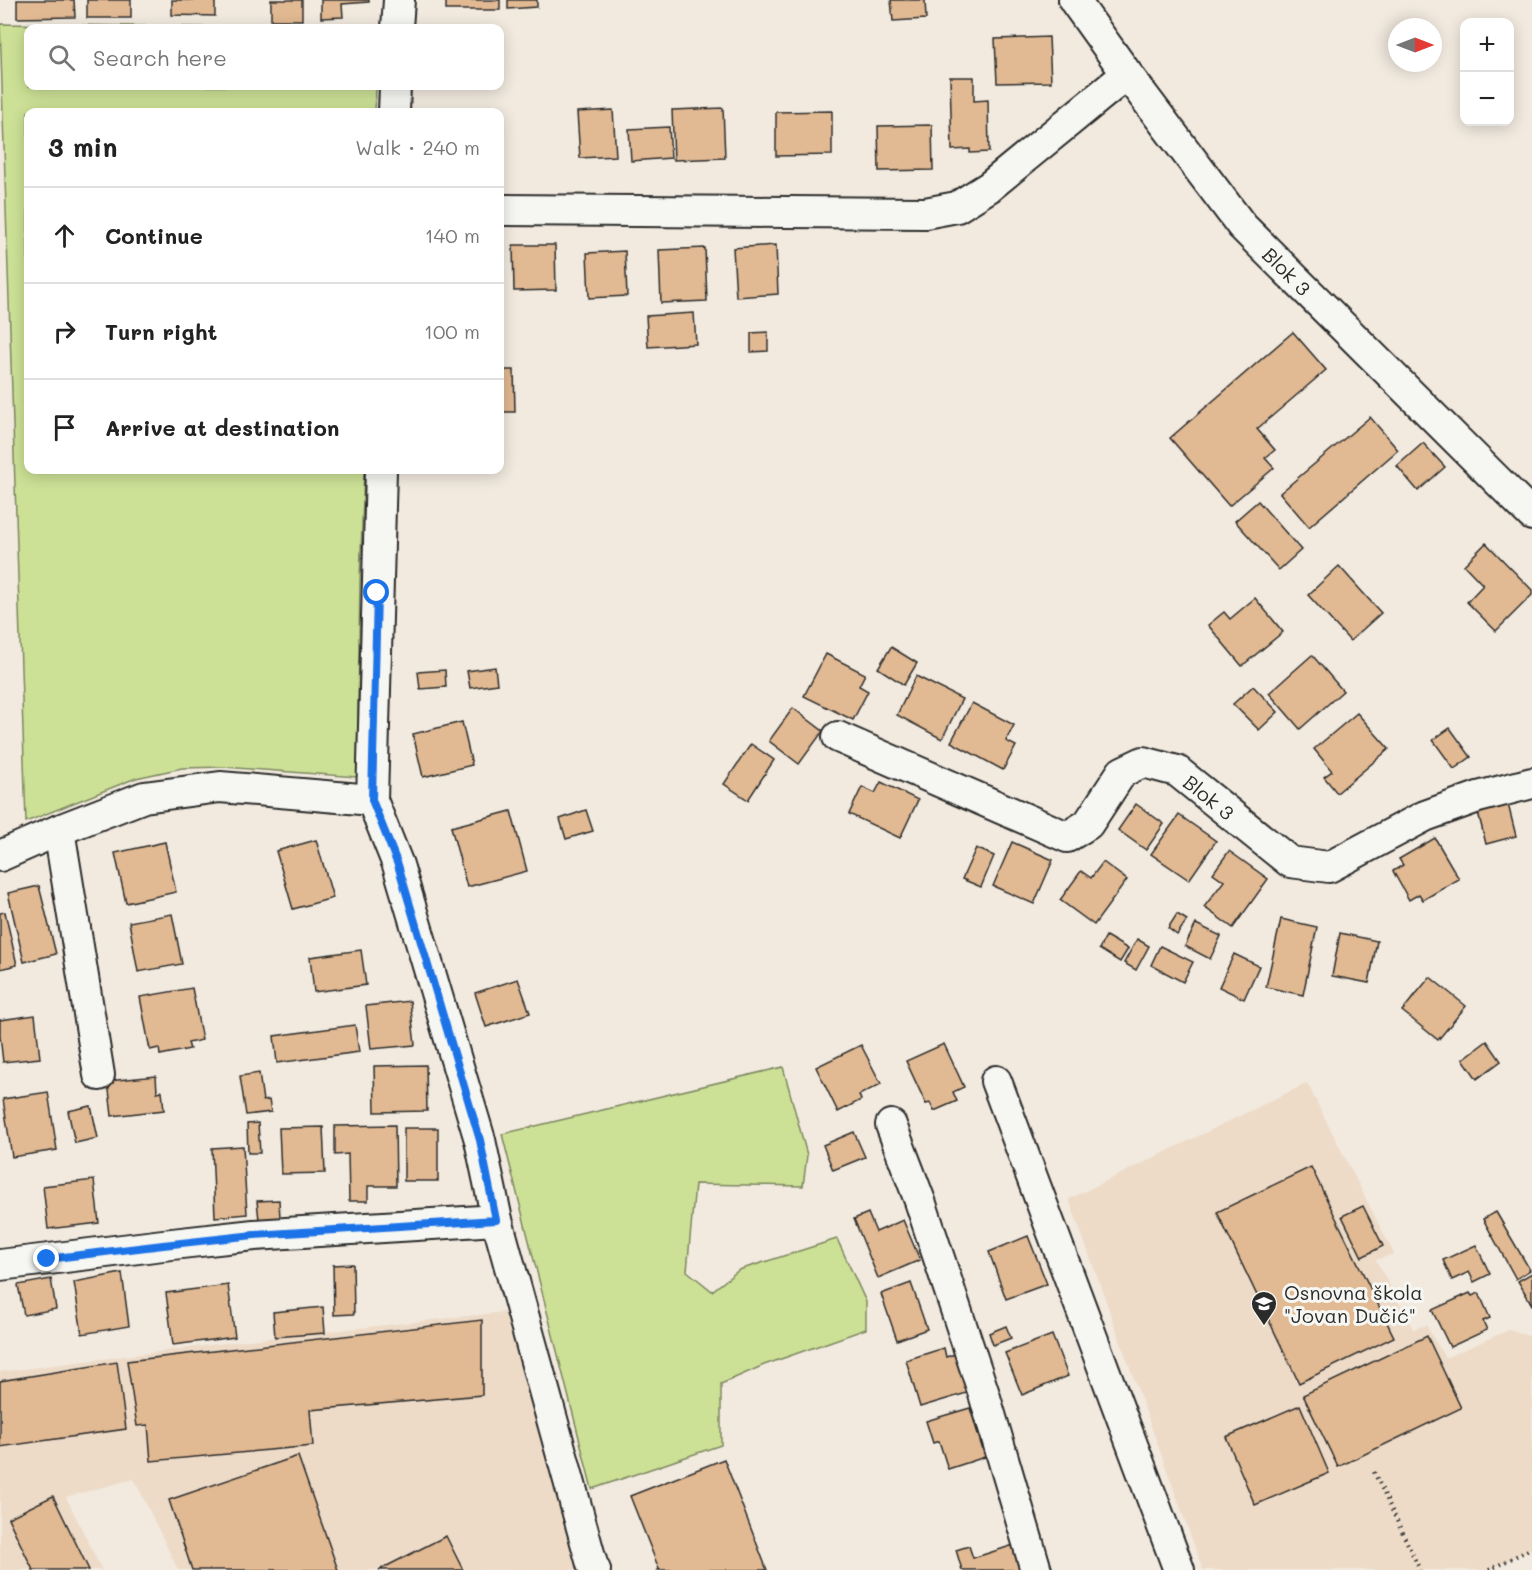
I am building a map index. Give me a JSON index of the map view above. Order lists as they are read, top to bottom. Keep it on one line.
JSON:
{"streets":{"street":["Blok 3"]},"places":{"school or university":["Osnovna škola \"Jovan Dučić\""]},"north":"right","page":{"map_buttons":["+","−"],"search":"Search here","heading":["3 min","Walk · 240 m"],"list":[["Continue","140 m"],["Turn right","100 m"],"Arrive at destination"]}}
